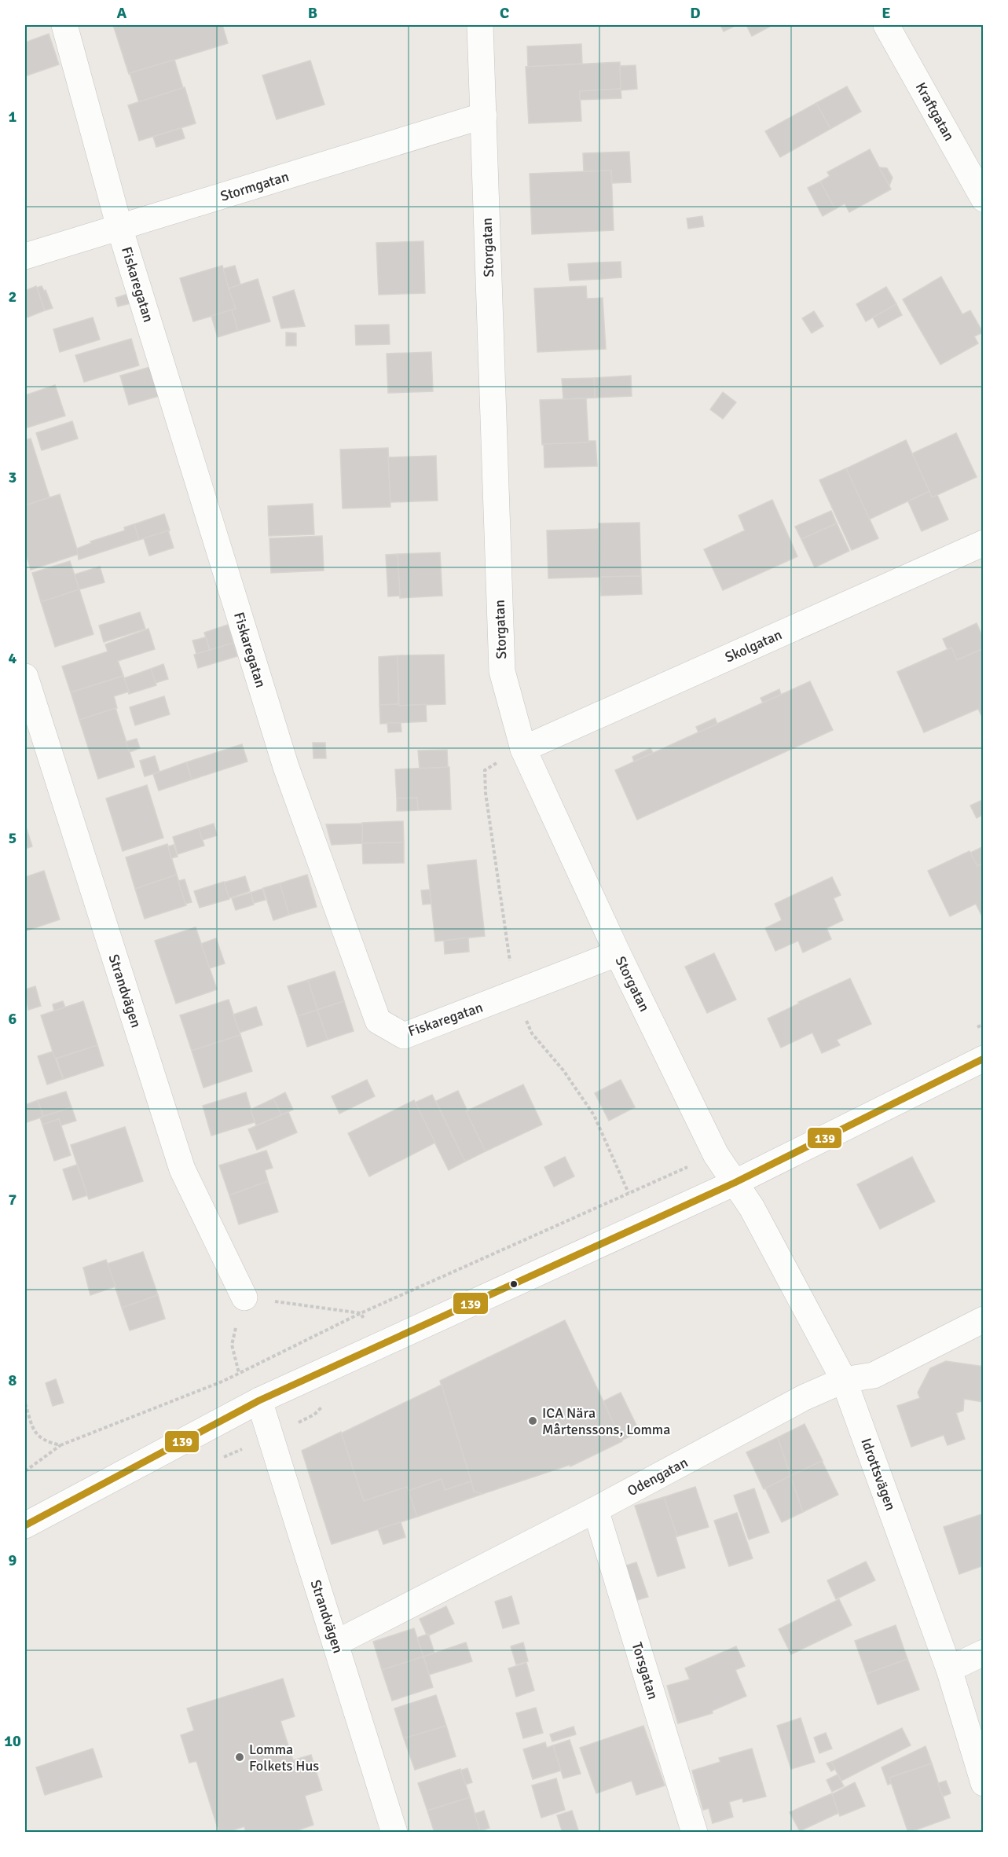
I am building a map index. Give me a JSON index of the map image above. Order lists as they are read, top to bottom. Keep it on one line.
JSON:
{"streets":{"street":["Kraftgatan","Stormgatan","Storgatan","Fiskaregatan","Skolgatan","Strandvägen","Idrottsvägen","Odengatan","Torsgatan"]},"crossings":[["Stormgatan","Storgatan"],["Stormgatan","Fiskaregatan"],["Storgatan","Fiskaregatan"],["Storgatan","Skolgatan"],["Storgatan","Idrottsvägen"],["Strandvägen","Odengatan"],["Idrottsvägen","Odengatan"],["Odengatan","Torsgatan"]],"places":["ICA Nära Mårtenssons, Lomma","Lomma Folkets Hus"],"lines":["transit line 139"],"grid":{"columns":["A","B","C","D","E"],"rows":["1","2","3","4","5","6","7","8","9","10"]}}
